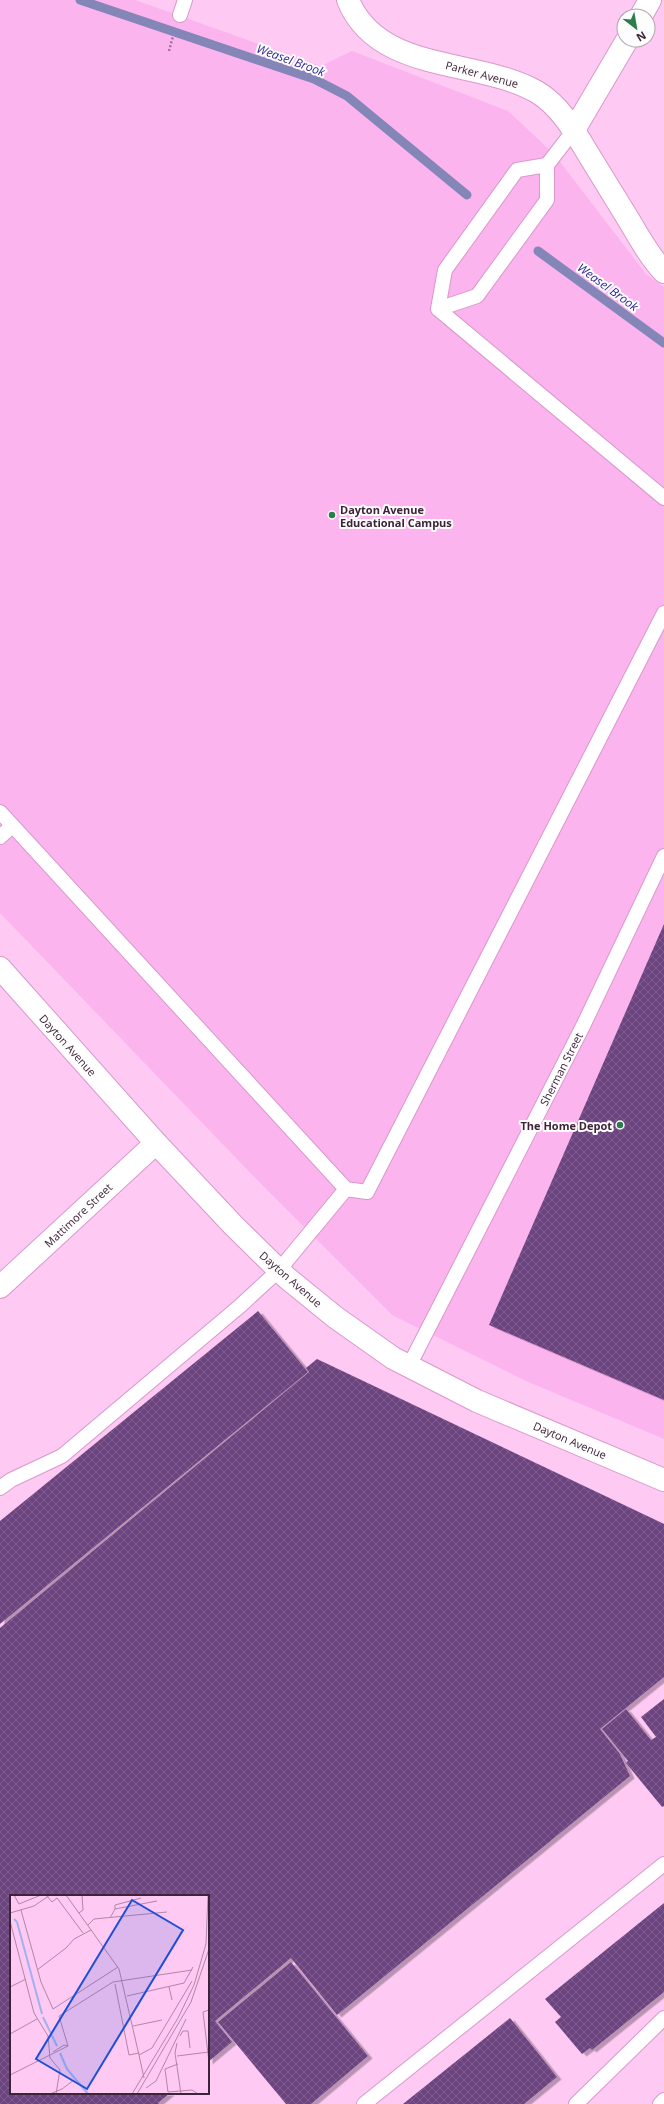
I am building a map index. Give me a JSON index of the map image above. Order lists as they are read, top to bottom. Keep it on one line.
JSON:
{"streets":{"street":["Parker Avenue","Dayton Avenue","Mattimore Street"],"lane":["Sherman Street"]},"crossings":[["Dayton Avenue","Sherman Street"],["Dayton Avenue","Mattimore Street"]],"water":["Weasel Brook"],"places":["Dayton Avenue Educational Campus","The Home Depot"],"north":"bottom right"}
